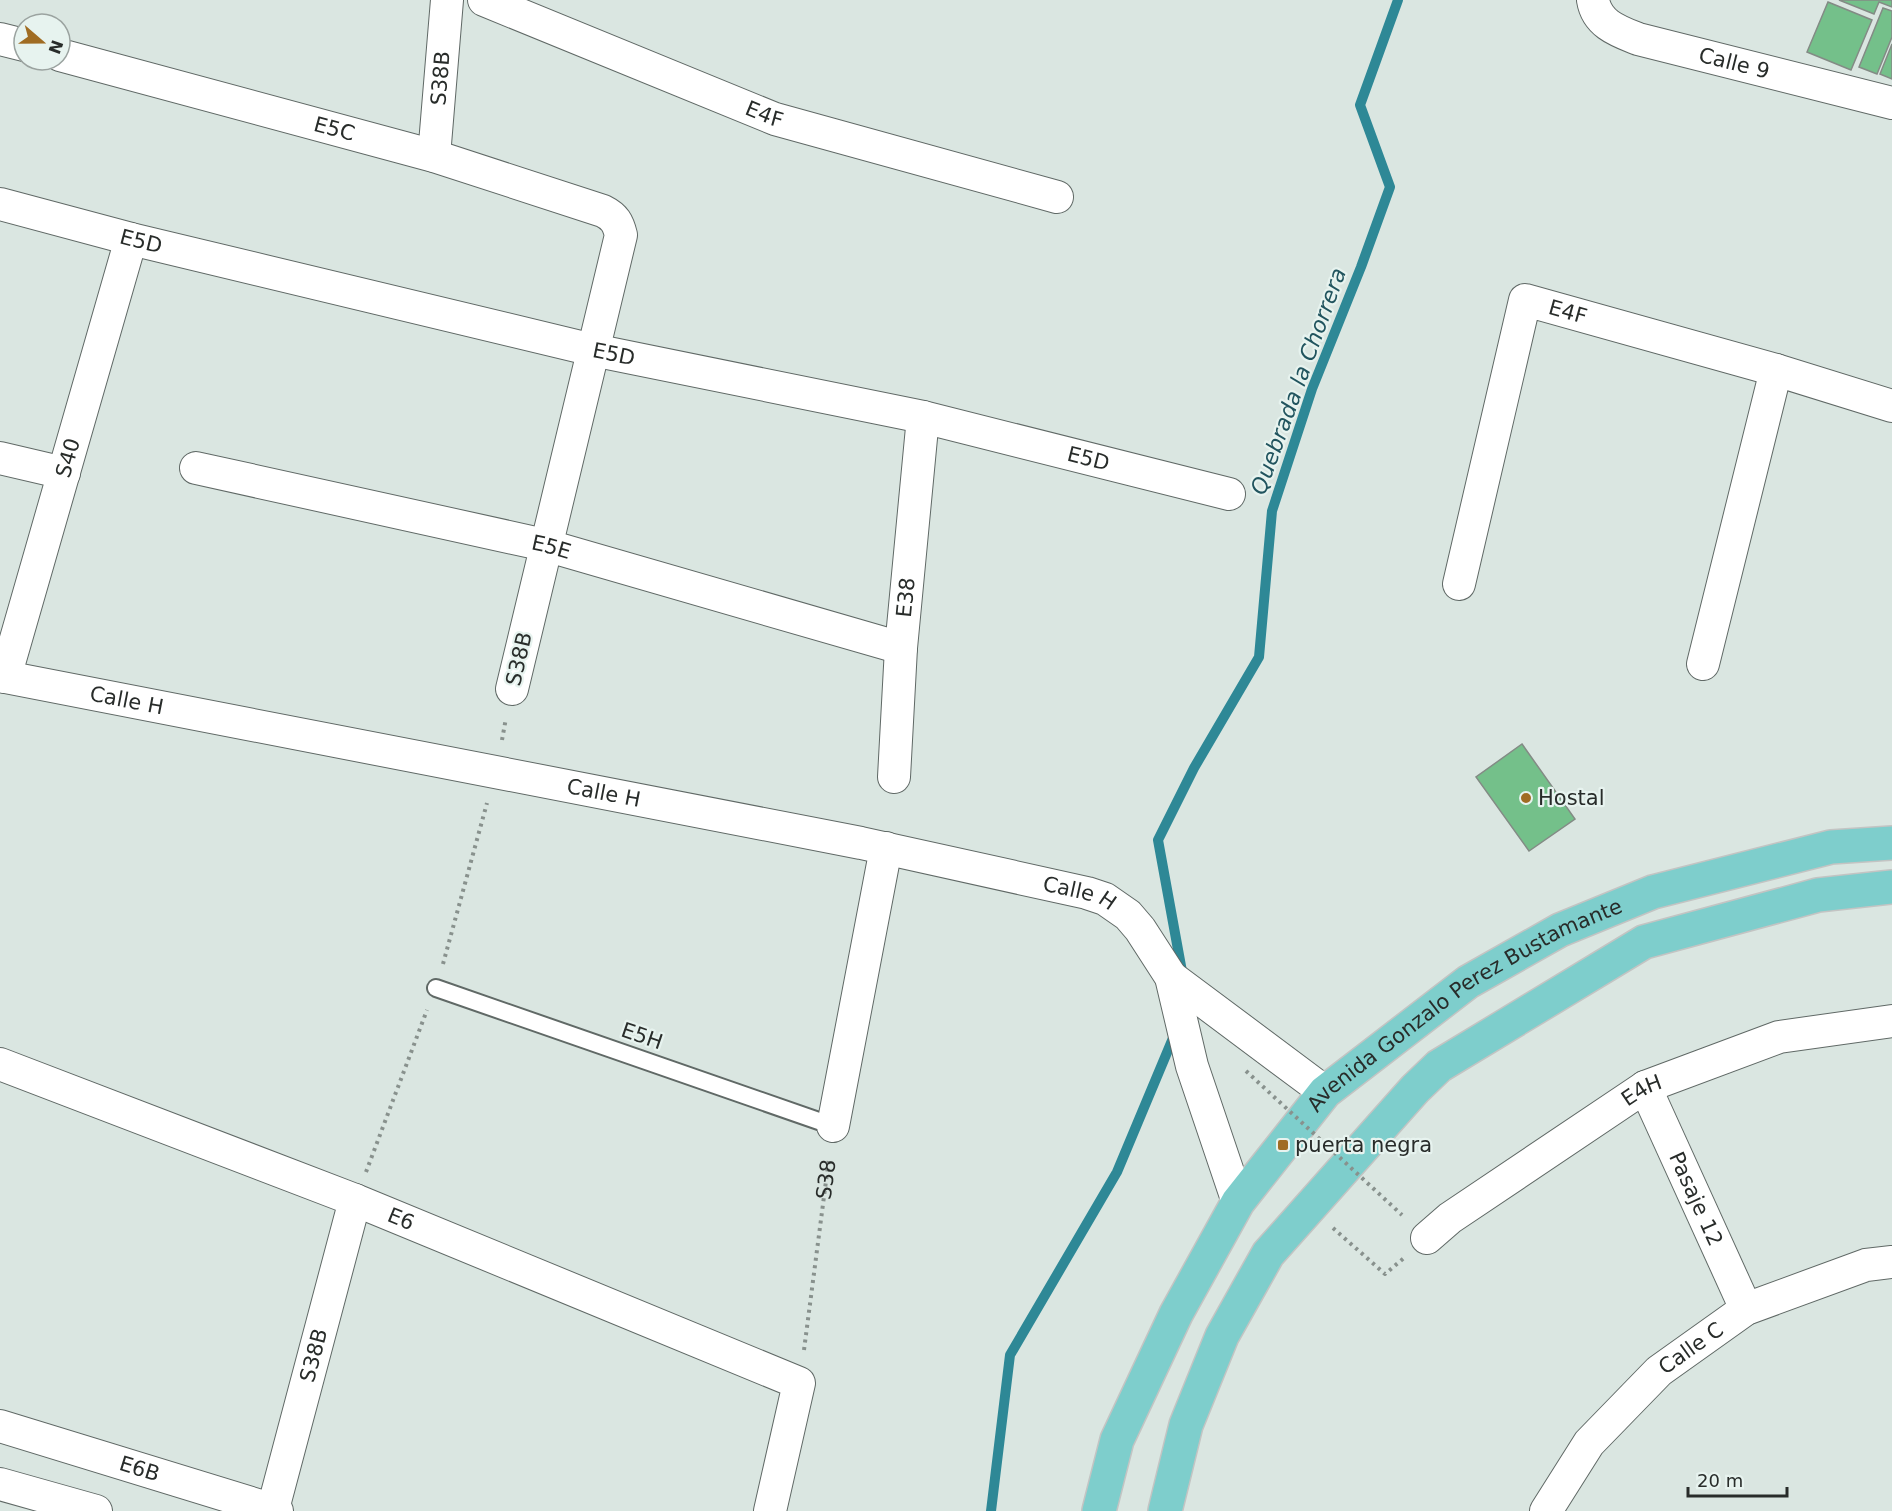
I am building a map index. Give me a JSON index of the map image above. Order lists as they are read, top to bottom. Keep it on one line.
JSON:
{"streets":{"main road":["Avenida Gonzalo Perez Bustamante"],"street":["Calle 9","S38B","E4F","E5C","E5D","S40","E5E","E38","Calle H","E4H","Pasaje 12","E6","Calle C","E6B"],"lane":["E5H"],"path":["S38"]},"crossings":[["S38B","E5C"],["S38B","E5D"],["S38B","E5E"],["S38B","Calle H"],["S38B","E6"],["S38B","E6B"],["E5D","S40"],["E5D","E38"],["S40","Calle H"],["E5E","E38"],["Calle H","Avenida Gonzalo Perez Bustamante"],["E5H","S38"],["E4H","Pasaje 12"],["S38","E6"],["Pasaje 12","Calle C"]],"water":["Quebrada la Chorrera"],"places":{"other":["Hostal"],"transit":["puerta negra"]},"scale_bar":"20 m","north":"right"}
